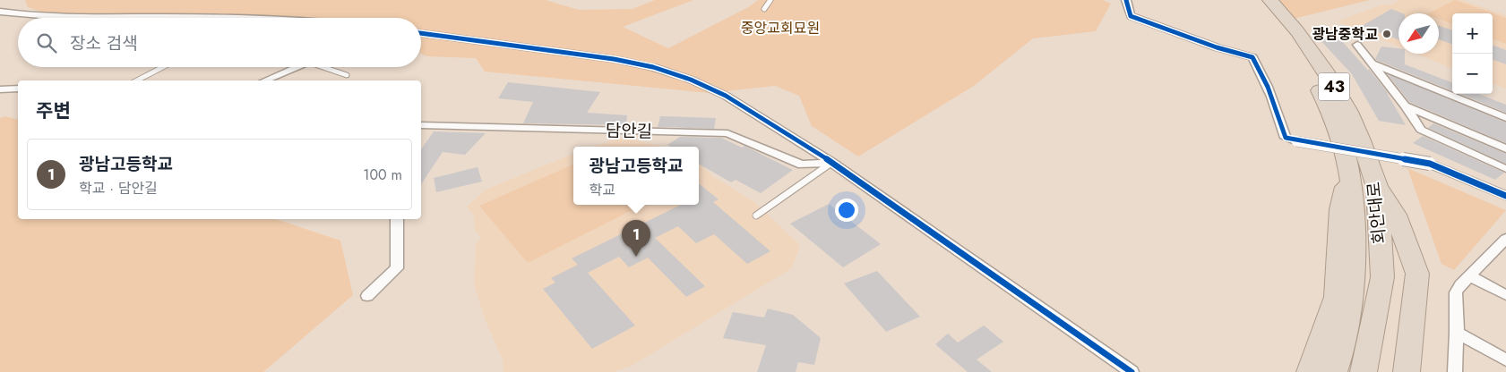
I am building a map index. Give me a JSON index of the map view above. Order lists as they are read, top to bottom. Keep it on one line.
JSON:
{"streets":{"highway":["43","회안대로"],"street":["담안길"]},"parks":["중앙교회묘원"],"places":["광남중학교"],"north":"bottom left","page":{"map_buttons":["+","−"],"search":"장소 검색","heading":"주변","list":[{"mark":"1","name":"광남고등학교","note":"학교 · 담안길","value":"100 m"}],"popup":["광남고등학교","학교"],"pins":"1"}}
